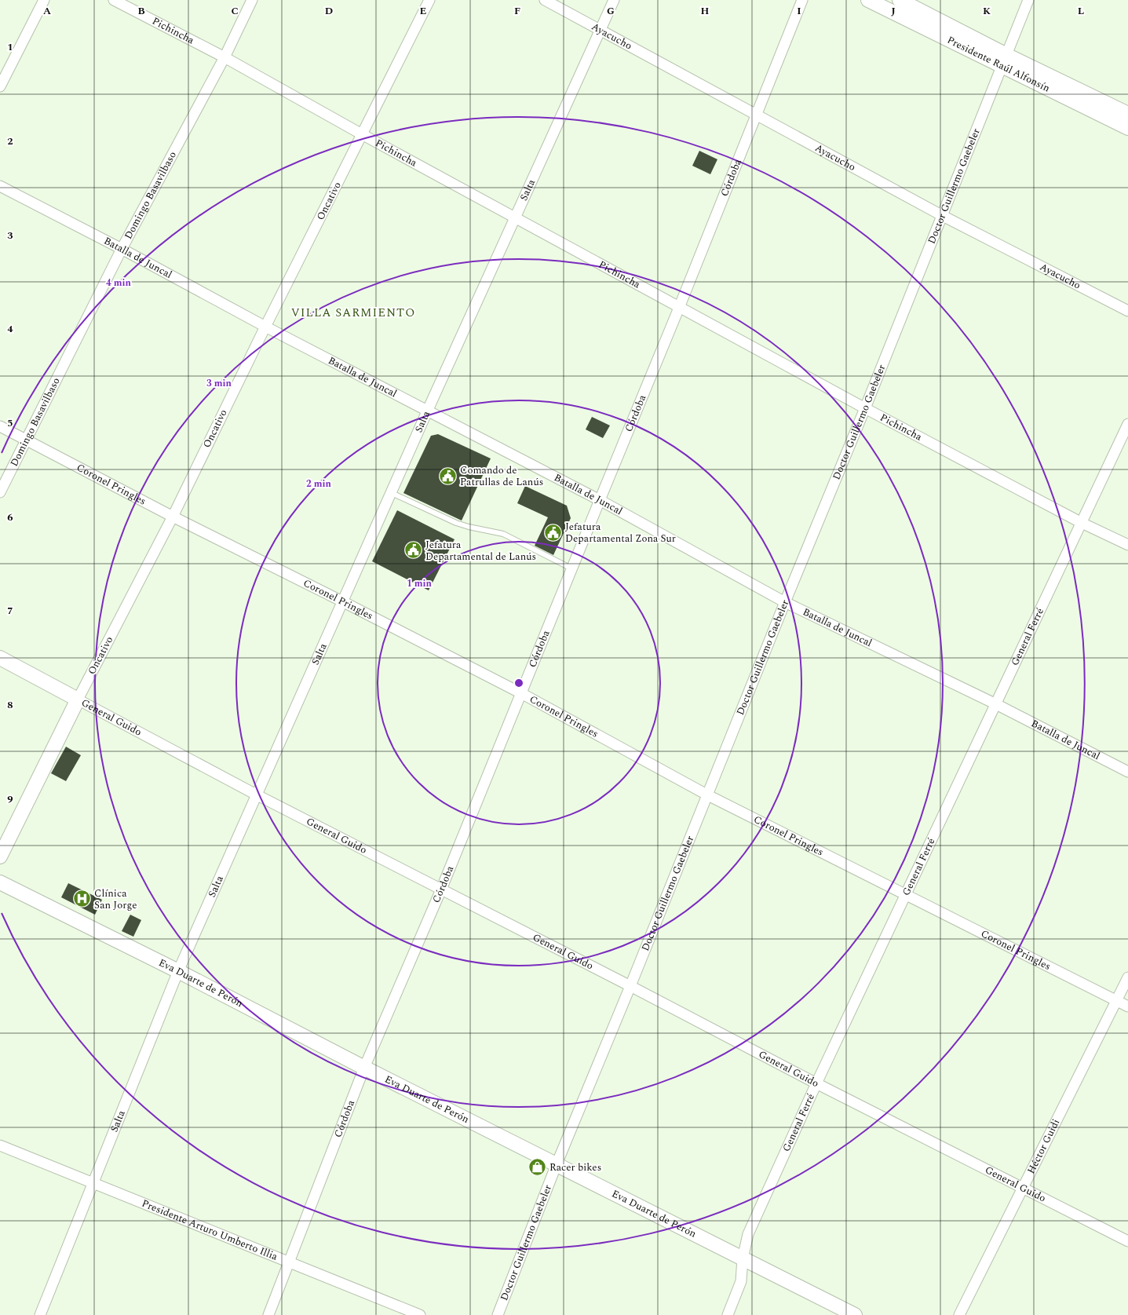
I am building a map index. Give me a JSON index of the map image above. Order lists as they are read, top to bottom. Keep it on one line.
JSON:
{"streets":{"main road":["Presidente Raúl Alfonsín","Oncativo","General Guido","Eva Duarte de Perón"],"street":["Pichincha","Ayacucho","Córdoba","Doctor Guillermo Gaebeler","Salta","Domingo Basavilbaso","Batalla de Juncal","Coronel Pringles","General Ferré","Héctor Guidi","Presidente Arturo Umberto Illia"]},"crossings":[["Pichincha","Córdoba"],["Pichincha","Doctor Guillermo Gaebeler"],["Pichincha","Salta"],["Pichincha","Domingo Basavilbaso"],["Pichincha","Oncativo"],["Pichincha","General Ferré"],["Ayacucho","Córdoba"],["Ayacucho","Doctor Guillermo Gaebeler"],["Ayacucho","Salta"],["Presidente Raúl Alfonsín","Doctor Guillermo Gaebeler"],["Córdoba","Batalla de Juncal"],["Córdoba","Coronel Pringles"],["Córdoba","General Guido"],["Córdoba","Eva Duarte de Perón"],["Córdoba","Presidente Arturo Umberto Illia"],["Doctor Guillermo Gaebeler","Batalla de Juncal"],["Doctor Guillermo Gaebeler","Coronel Pringles"],["Doctor Guillermo Gaebeler","General Guido"],["Doctor Guillermo Gaebeler","Eva Duarte de Perón"],["Salta","Batalla de Juncal"],["Salta","Coronel Pringles"],["Salta","General Guido"],["Salta","Eva Duarte de Perón"],["Salta","Presidente Arturo Umberto Illia"],["Domingo Basavilbaso","Batalla de Juncal"],["Domingo Basavilbaso","Coronel Pringles"],["Oncativo","Batalla de Juncal"],["Oncativo","Coronel Pringles"],["Oncativo","General Guido"],["Batalla de Juncal","General Ferré"],["Coronel Pringles","General Ferré"],["Coronel Pringles","Héctor Guidi"],["General Ferré","General Guido"],["General Ferré","Eva Duarte de Perón"],["General Guido","Héctor Guidi"]],"districts":["VILLA SARMIENTO"],"places":{"public building":["Comando de Patrullas de Lanús","Jefatura Departamental Zona Sur","Jefatura Departamental de Lanús"],"hospital":["Clínica San Jorge"],"shop":["Racer bikes"]},"grid":{"columns":["A","B","C","D","E","F","G","H","I","J","K","L"],"rows":["1","2","3","4","5","6","7","8","9"]},"rings":["4 min","3 min","2 min","1 min"]}
